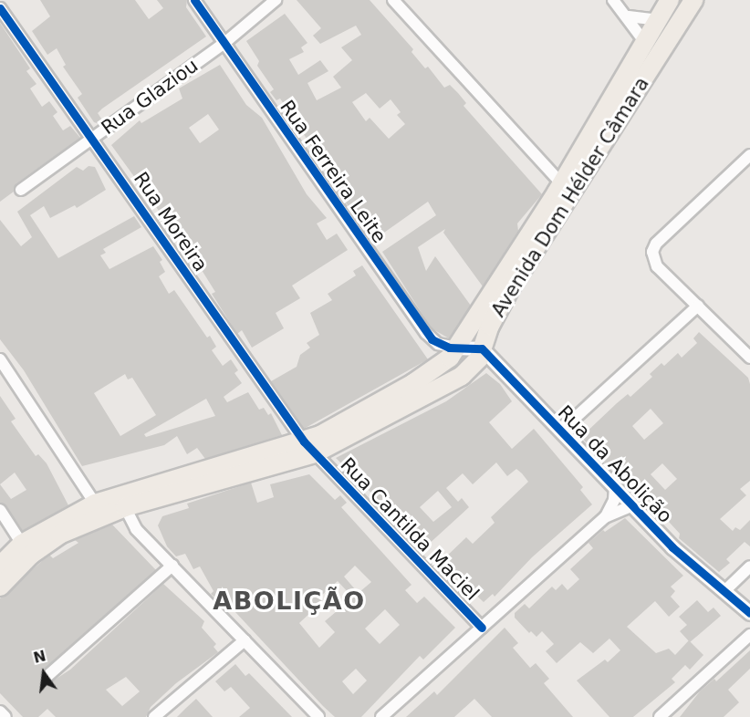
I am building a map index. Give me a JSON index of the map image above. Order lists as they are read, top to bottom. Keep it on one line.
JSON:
{"streets":{"main road":["Avenida Dom Hélder Câmara"],"street":["Rua Glaziou","Rua Ferreira Leite","Rua Moreira","Rua da Abolição","Rua Cantilda Maciel"]},"crossings":[["Rua Glaziou","Rua Ferreira Leite"],["Rua Glaziou","Rua Moreira"],["Rua Ferreira Leite","Avenida Dom Hélder Câmara"],["Avenida Dom Hélder Câmara","Rua Moreira"],["Avenida Dom Hélder Câmara","Rua da Abolição"],["Avenida Dom Hélder Câmara","Rua Cantilda Maciel"],["Rua Moreira","Rua Cantilda Maciel"]],"districts":["ABOLIÇÃO"],"north":"top"}
